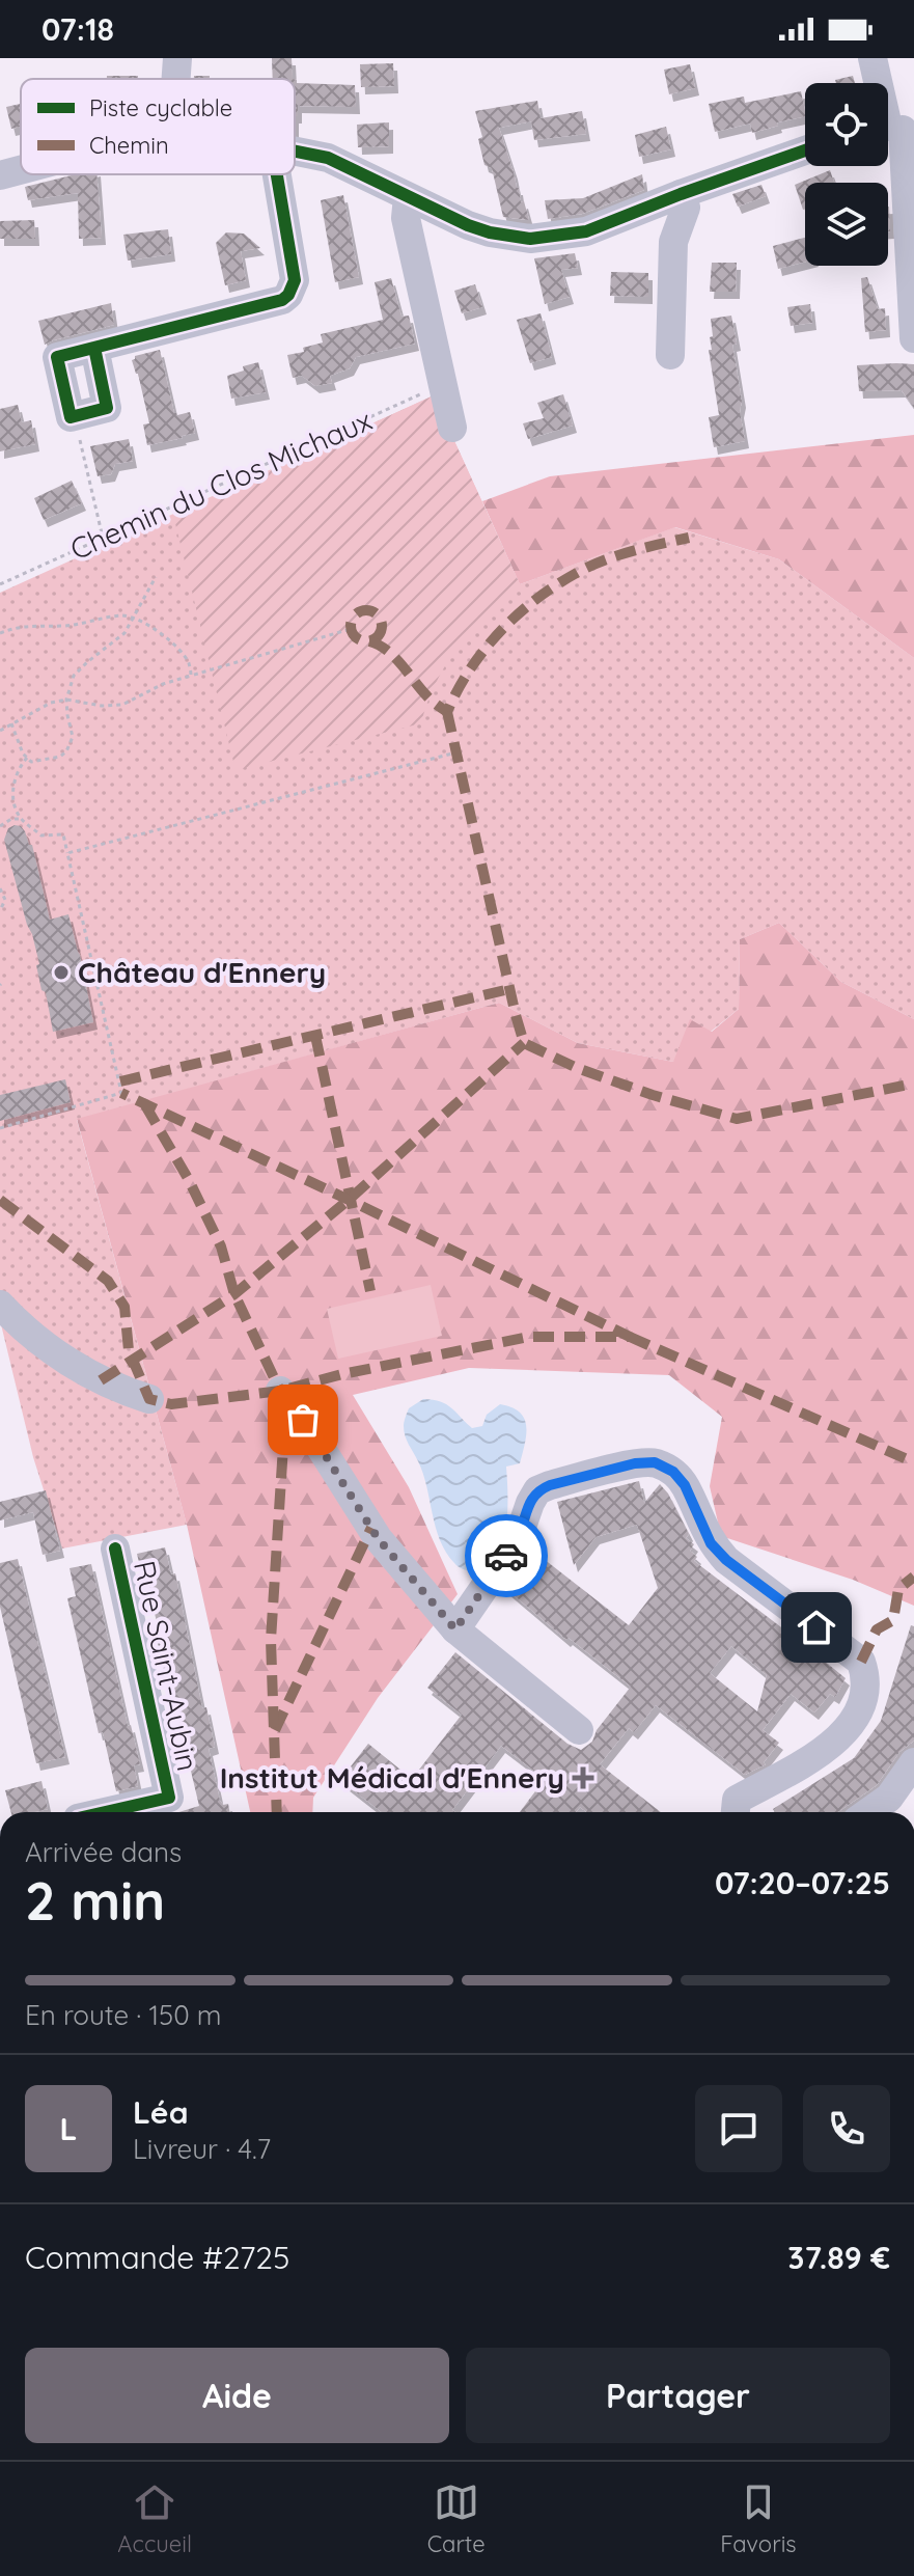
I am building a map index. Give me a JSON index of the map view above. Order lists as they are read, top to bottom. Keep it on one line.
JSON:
{"streets":{"street":["Rue Saint-Aubin"],"path":["Chemin du Clos Michaux"]},"places":{"other":["Château d'Ennery"],"health":["Institut Médical d'Ennery"]},"legend":["Piste cyclable","Chemin"],"page":{"status":"07:18","heading":["2 min","Arrivée dans","07:20–07:25"],"panel":["Léa","Livreur · 4.7","Commande #2725","37.89 €"],"bar":"En route · 150 m","round":"L","buttons":["Aide","Partager"],"tabs":["Accueil","Carte","Favoris"]}}
